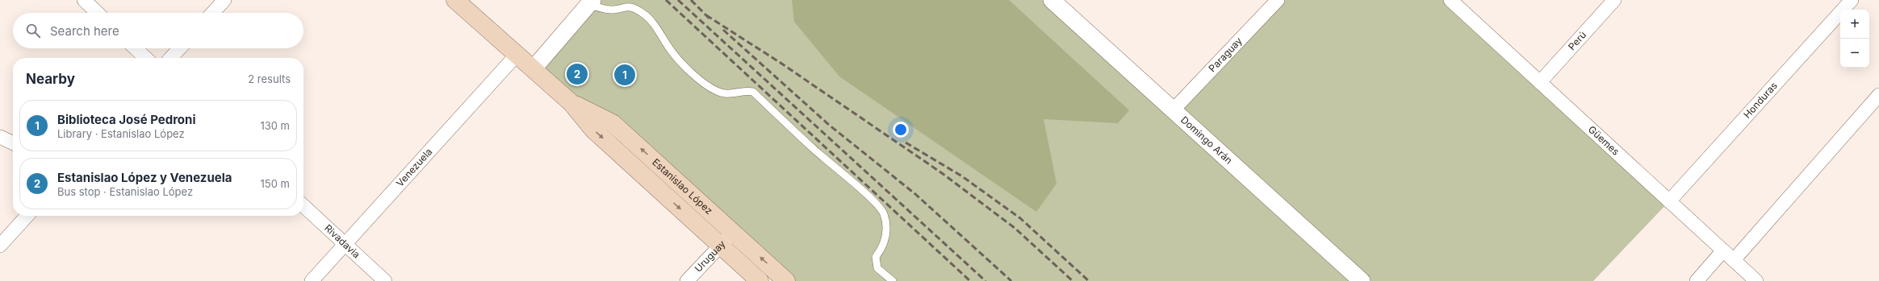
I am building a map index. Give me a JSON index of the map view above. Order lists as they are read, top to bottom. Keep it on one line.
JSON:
{"streets":{"main road":["Estanislao López"],"street":["Perú","Paraguay","Honduras","Domingo Arán","Güemes","Venezuela","Rivadavia","Uruguay"]},"crossings":[["Perú","Güemes"],["Paraguay","Domingo Arán"],["Honduras","Güemes"],["Venezuela","Estanislao López"],["Venezuela","Rivadavia"],["Estanislao López","Uruguay"]],"page":{"map_buttons":["+","−"],"search":"Search here","heading":["Nearby","2 results"],"pins":["2","1"],"list":[{"mark":"1","name":"Biblioteca José Pedroni","note":"Library · Estanislao López","value":"130 m"},{"mark":"2","name":"Estanislao López y Venezuela","note":"Bus stop · Estanislao López","value":"150 m"}]}}
